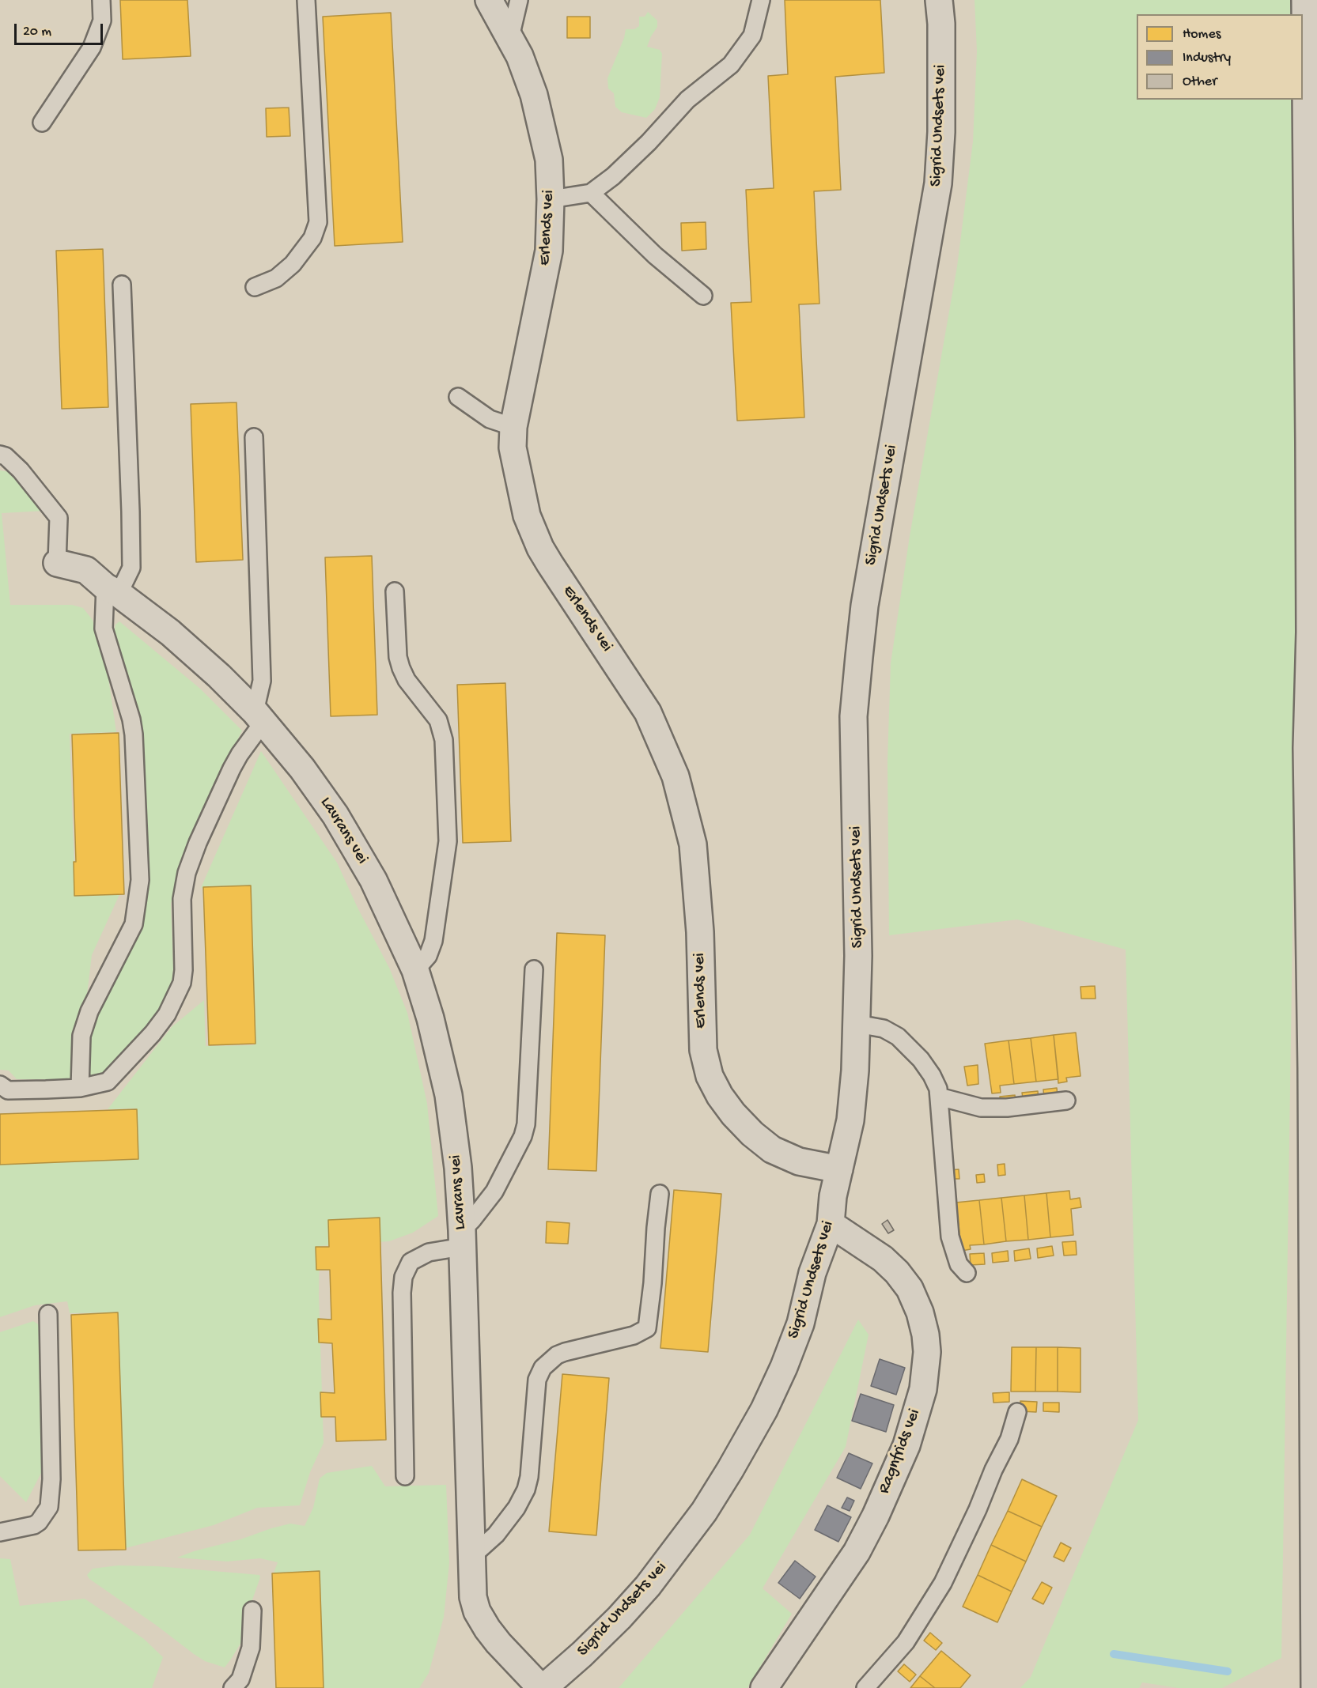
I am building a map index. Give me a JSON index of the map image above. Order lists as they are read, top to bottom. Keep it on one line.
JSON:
{"streets":{"street":["Sigrid Undsets vei","Erlends vei","Lavrans vei","Ragnfrids vei"]},"crossings":[["Sigrid Undsets vei","Erlends vei"],["Sigrid Undsets vei","Lavrans vei"],["Sigrid Undsets vei","Ragnfrids vei"]],"legend":["Homes","Industry","Other"],"scale_bar":"20 m"}
